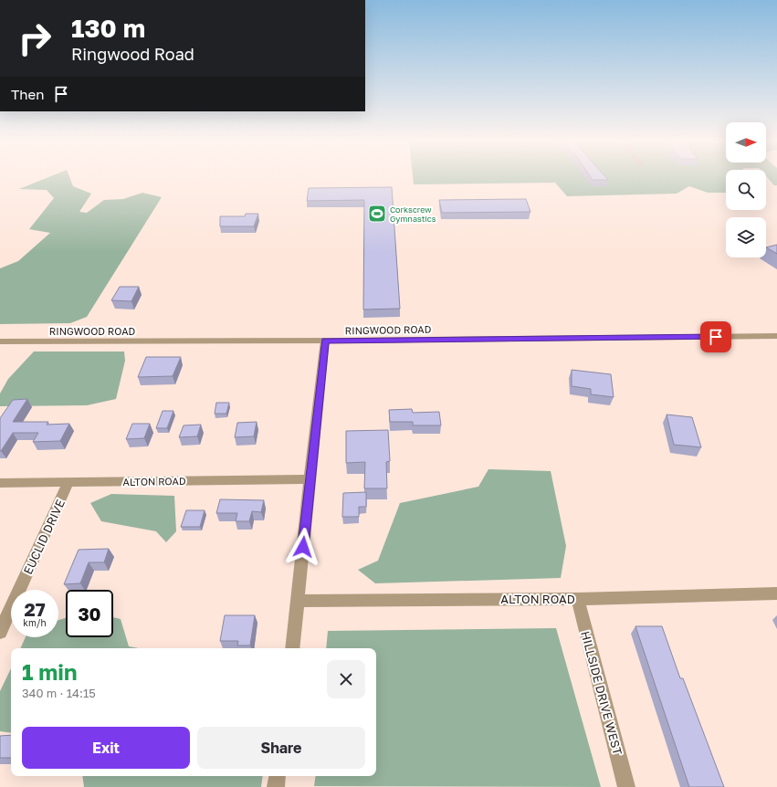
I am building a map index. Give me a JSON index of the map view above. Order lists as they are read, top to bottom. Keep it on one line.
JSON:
{"streets":{"street":["RINGWOOD ROAD","ALTON ROAD","EUCLID DRIVE","HILLSIDE DRIVE WEST"]},"crossings":[["ALTON ROAD","EUCLID DRIVE"],["ALTON ROAD","HILLSIDE DRIVE WEST"]],"places":{"sports":["Corkscrew Gymnastics"]},"north":"right","page":{"turn":["130 m","Ringwood Road"],"then":"Then","speed":"27 km/h","limit":"30","heading":["1 min","340 m · 14:15"],"buttons":["Exit","Share"]}}
